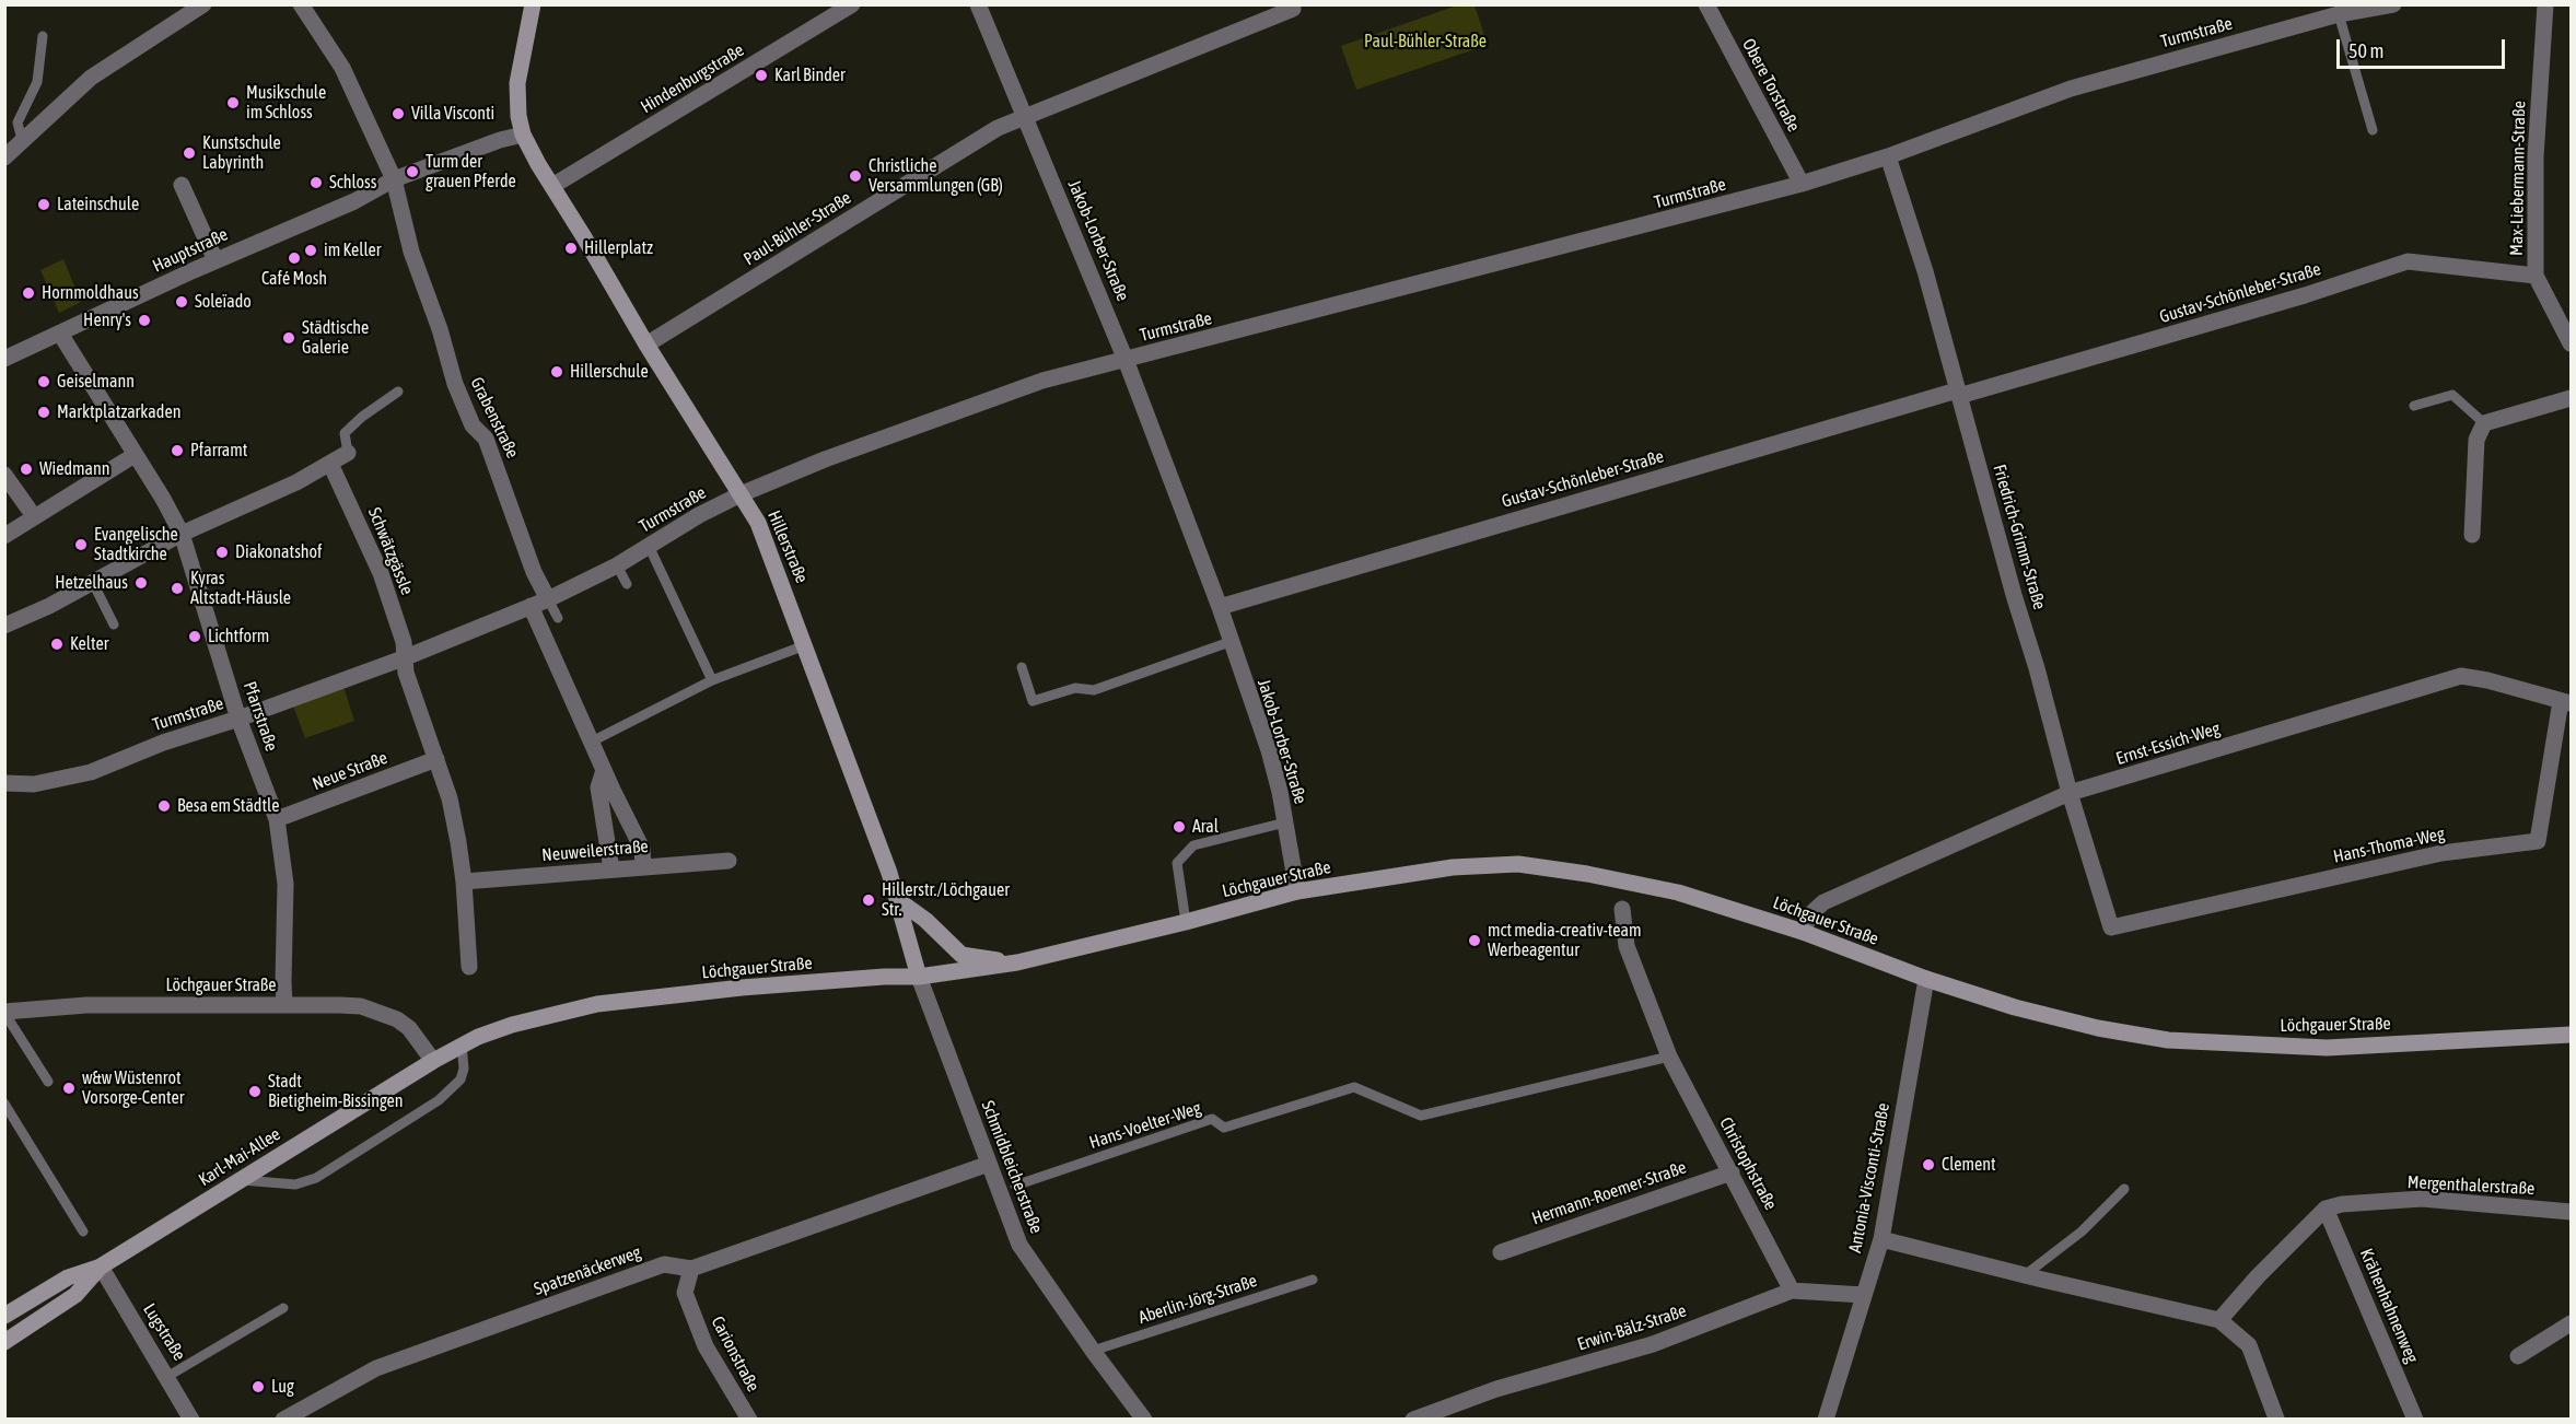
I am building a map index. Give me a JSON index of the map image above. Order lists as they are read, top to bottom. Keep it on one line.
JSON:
{"streets":{"main road":["Hillerstraße","Löchgauer Straße","Karl-Mai-Allee"],"street":["Turmstraße","Hindenburgstraße","Obere Torstraße","Max-Liebermann-Straße","Paul-Bühler-Straße","Jakob-Lorber-Straße","Hauptstraße","Gustav-Schönleber-Straße","Grabenstraße","Friedrich-Grimm-Straße","Schwätzgässle","Pfarrstraße","Ernst-Essich-Weg","Neue Straße","Hans-Thoma-Weg","Neuweilerstraße","Christophstraße","Schmidbleicherstraße","Antonia-Visconti-Straße","Mergenthalerstraße","Hermann-Roemer-Straße","Spatzenäckerweg","Krähenhahnenweg","Erwin-Bälz-Straße","Lugstraße","Carionstraße"],"lane":["Hans-Voelter-Weg","Aberlin-Jörg-Straße"]},"crossings":[["Turmstraße","Obere Torstraße"],["Turmstraße","Jakob-Lorber-Straße"],["Turmstraße","Grabenstraße"],["Turmstraße","Friedrich-Grimm-Straße"],["Turmstraße","Hillerstraße"],["Turmstraße","Schwätzgässle"],["Turmstraße","Pfarrstraße"],["Hindenburgstraße","Hillerstraße"],["Max-Liebermann-Straße","Gustav-Schönleber-Straße"],["Paul-Bühler-Straße","Jakob-Lorber-Straße"],["Paul-Bühler-Straße","Hillerstraße"],["Jakob-Lorber-Straße","Gustav-Schönleber-Straße"],["Jakob-Lorber-Straße","Löchgauer Straße"],["Hauptstraße","Grabenstraße"],["Hauptstraße","Hillerstraße"],["Hauptstraße","Pfarrstraße"],["Gustav-Schönleber-Straße","Friedrich-Grimm-Straße"],["Friedrich-Grimm-Straße","Ernst-Essich-Weg"],["Friedrich-Grimm-Straße","Hans-Thoma-Weg"],["Hillerstraße","Löchgauer Straße"],["Hillerstraße","Schmidbleicherstraße"],["Pfarrstraße","Neue Straße"],["Pfarrstraße","Löchgauer Straße"],["Ernst-Essich-Weg","Hans-Thoma-Weg"],["Ernst-Essich-Weg","Löchgauer Straße"],["Löchgauer Straße","Karl-Mai-Allee"],["Löchgauer Straße","Schmidbleicherstraße"],["Löchgauer Straße","Antonia-Visconti-Straße"],["Hans-Voelter-Weg","Christophstraße"],["Karl-Mai-Allee","Lugstraße"],["Christophstraße","Hermann-Roemer-Straße"],["Christophstraße","Erwin-Bälz-Straße"],["Schmidbleicherstraße","Spatzenäckerweg"],["Schmidbleicherstraße","Aberlin-Jörg-Straße"],["Antonia-Visconti-Straße","Erwin-Bälz-Straße"],["Mergenthalerstraße","Krähenhahnenweg"],["Spatzenäckerweg","Carionstraße"]],"parks":["Paul-Bühler-Straße"],"places":["Karl Binder","Musikschule im Schloss","Villa Visconti","Kunstschule Labyrinth","Turm der grauen Pferde","Christliche Versammlungen (GB)","Schloss","Lateinschule","Hillerplatz","im Keller","Café Mosh","Hornmoldhaus","Soleïado","Henry's","Städtische Galerie","Hillerschule","Geiselmann","Marktplatzarkaden","Pfarramt","Wiedmann","Evangelische Stadtkirche","Diakonatshof","Hetzelhaus","Kyras Altstadt-Häusle","Lichtform","Kelter","Besa em Städtle","Aral","Hillerstr./Löchgauer Str.","mct media-creativ-team Werbeagentur","w&w Wüstenrot Vorsorge-Center","Stadt Bietigheim-Bissingen","Clement","Lug"],"scale_bar":"50 m"}
